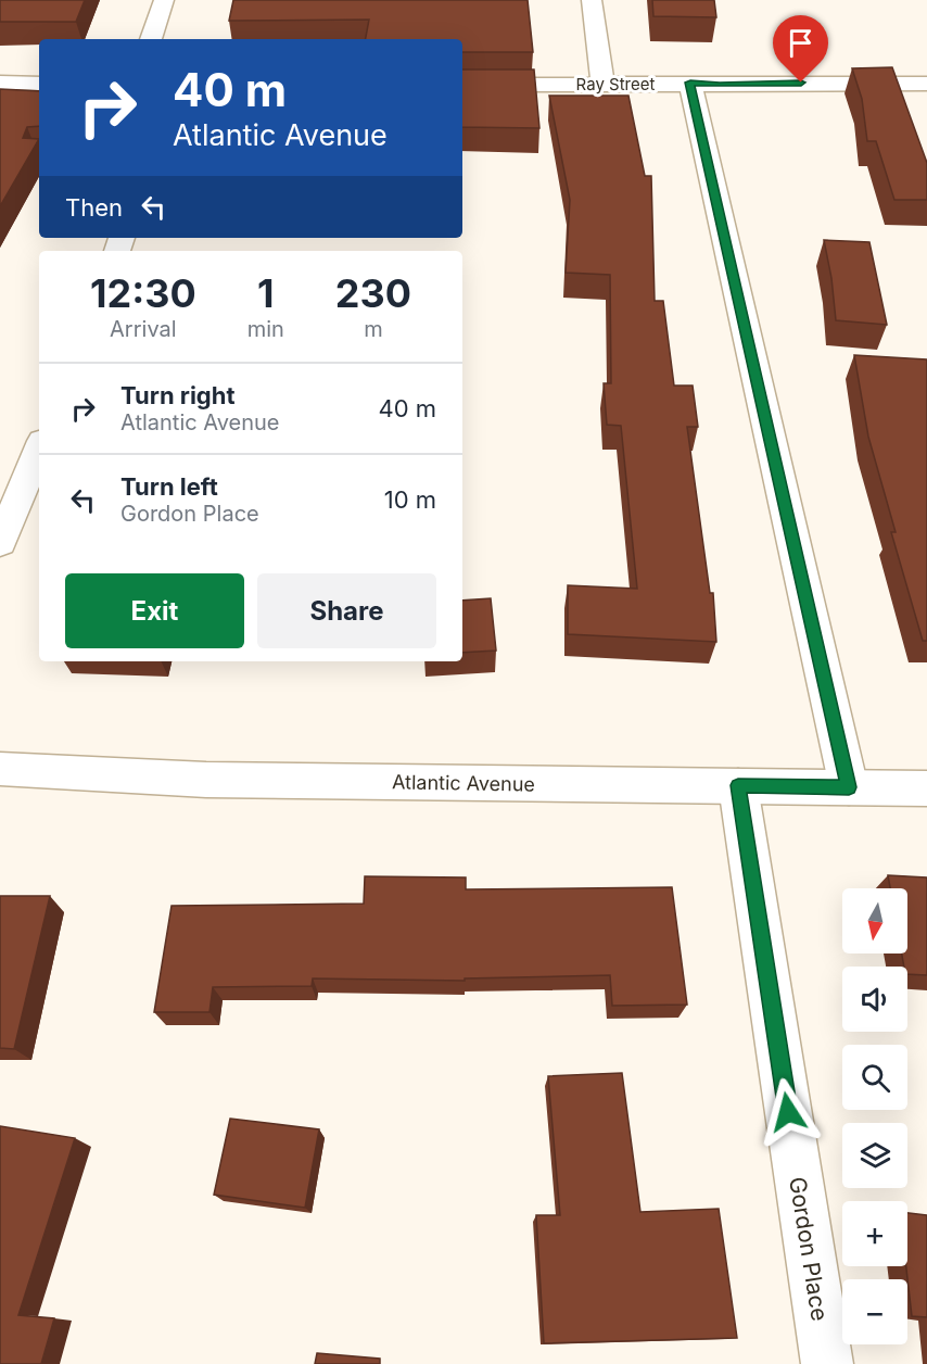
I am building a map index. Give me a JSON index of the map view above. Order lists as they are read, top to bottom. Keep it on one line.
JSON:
{"streets":{"street":["Ray Street","Atlantic Avenue","Gordon Place"]},"crossings":[["Atlantic Avenue","Gordon Place"]],"north":"bottom","page":{"turn":["40 m","Atlantic Avenue"],"then":"Then","eta":["12:30","Arrival","1","min","230","m"],"list":[{"name":"Turn right","note":"Atlantic Avenue","value":"40 m"},{"name":"Turn left","note":"Gordon Place","value":"10 m"}],"buttons":["Exit","Share"],"map_buttons":["+","−"]}}
